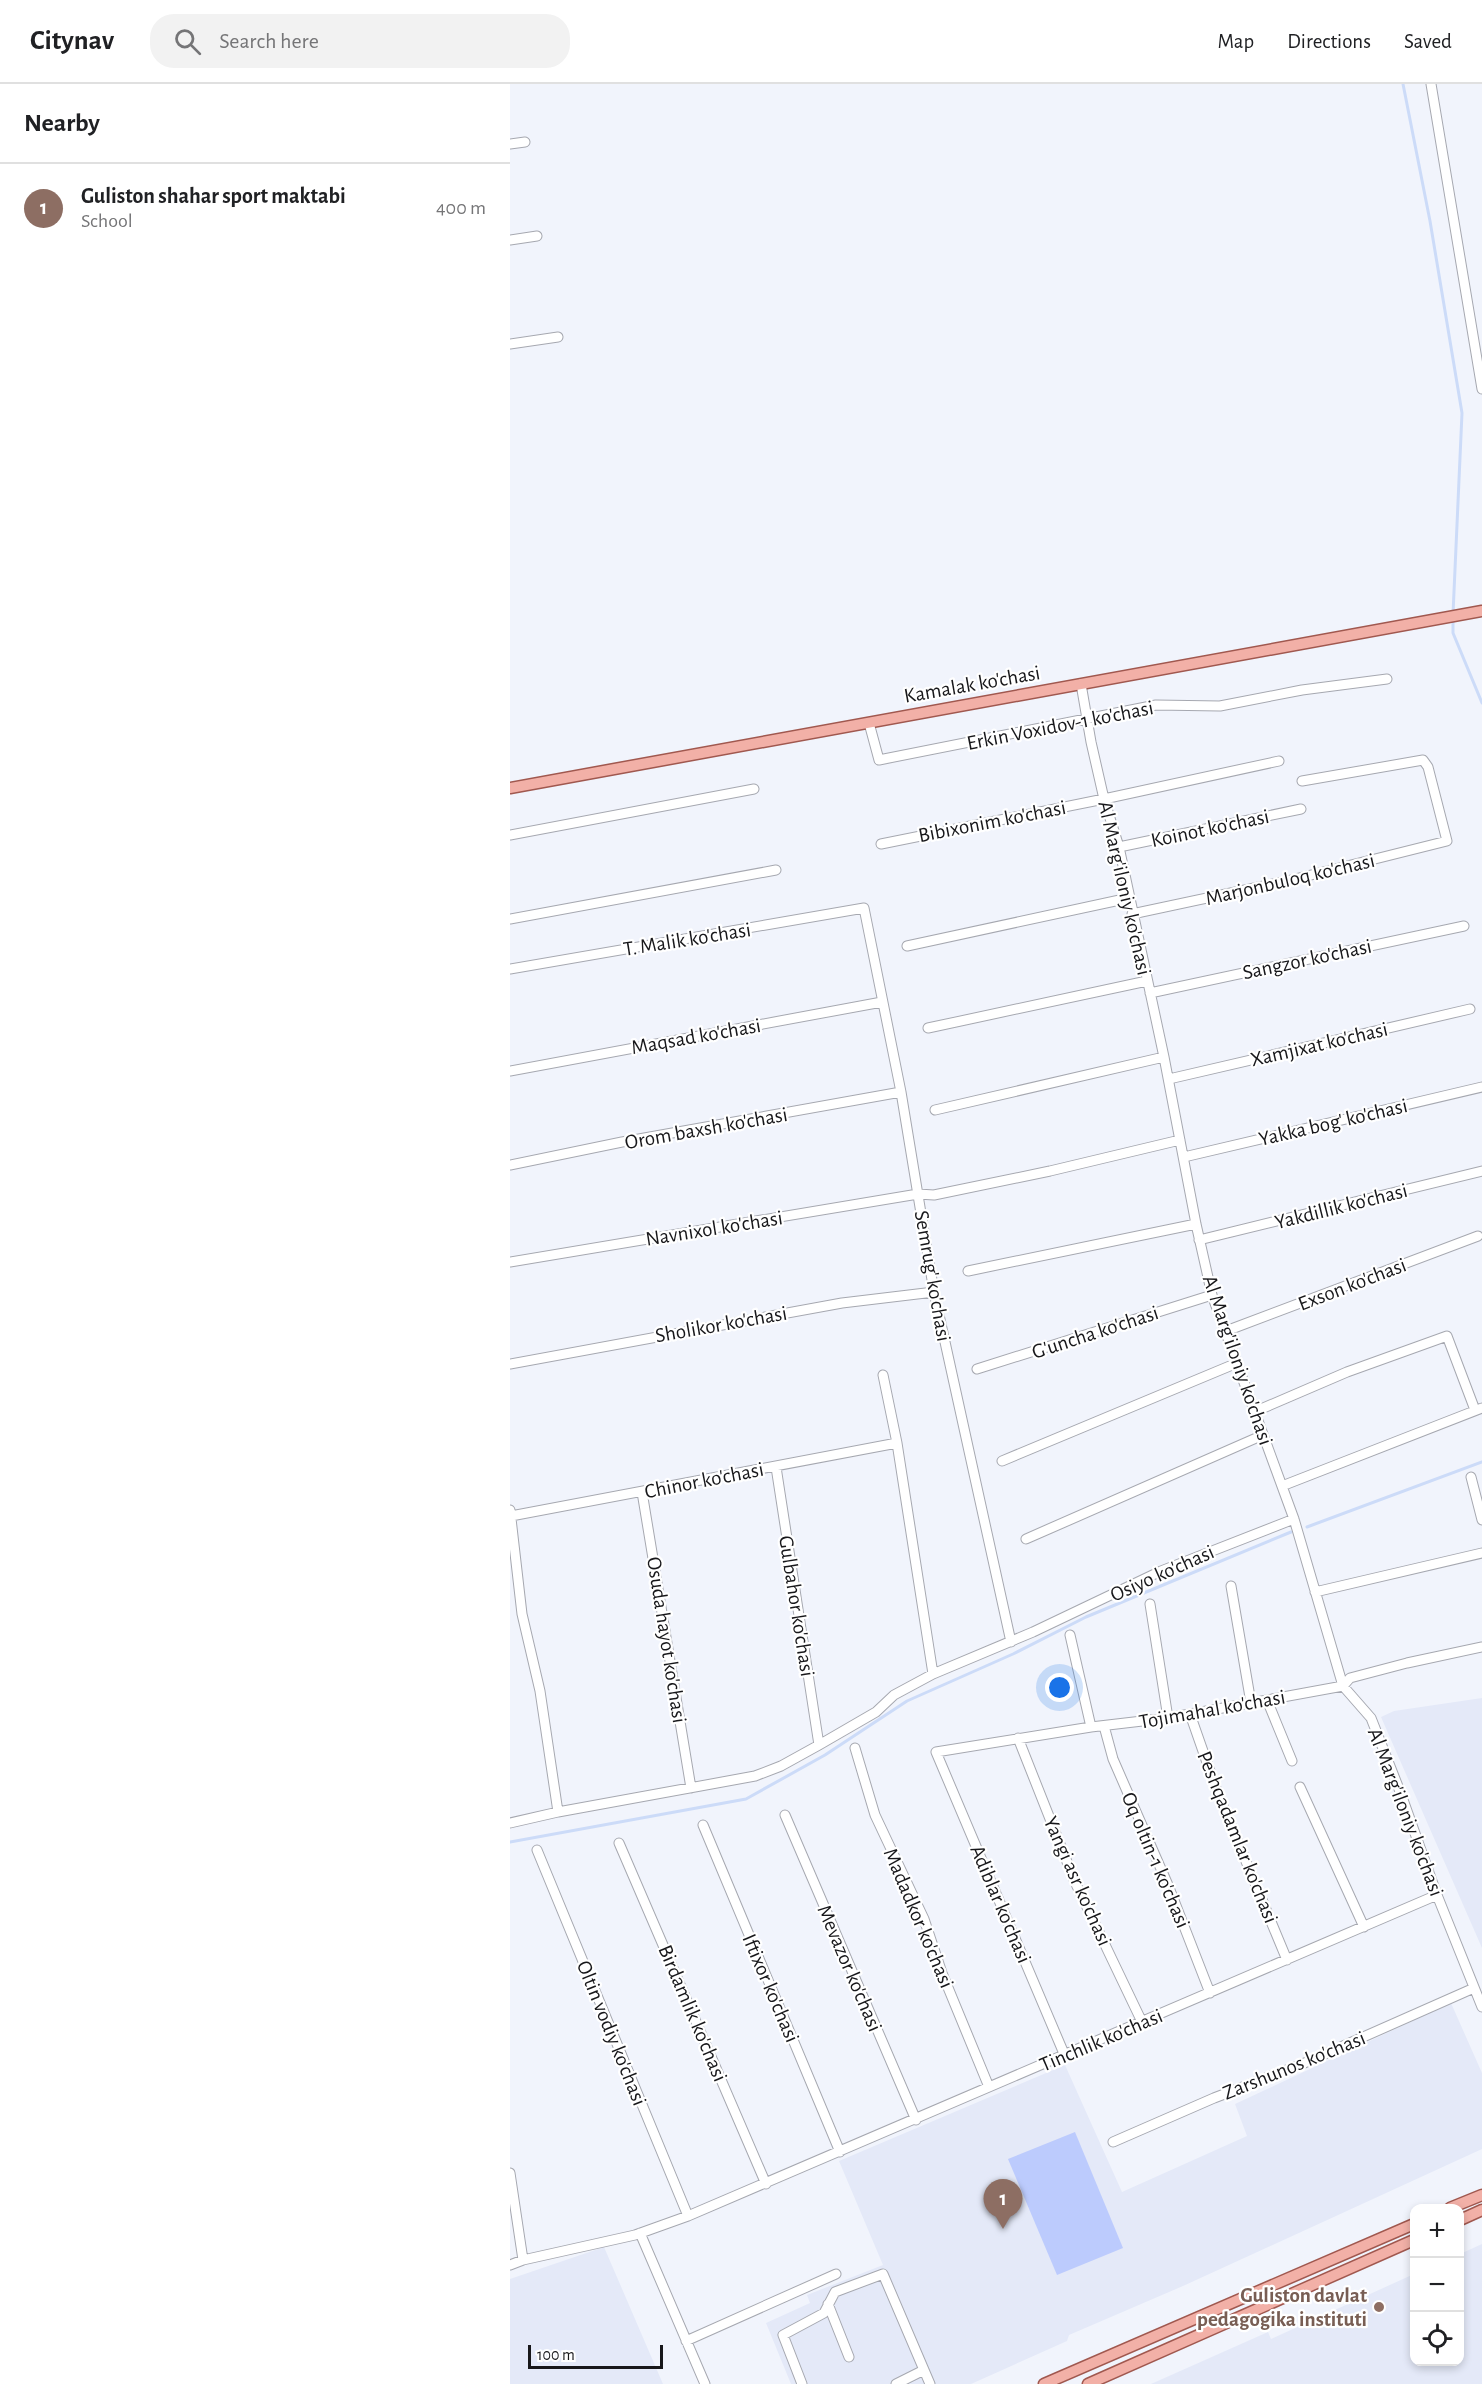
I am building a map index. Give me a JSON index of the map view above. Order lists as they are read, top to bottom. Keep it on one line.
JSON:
{"streets":{"main road":["Kamalak ko'chasi"],"street":["Erkin Voxidov-1 ko'chasi","Bibixonim ko'chasi","Koinot ko'chasi","Marjonbuloq ko'chasi","Al Marg'iloniy ko'chasi","T. Malik ko'chasi","Sangzor ko'chasi","Maqsad ko'chasi","Xamjixat ko'chasi","Yakka bog' ko'chasi","Orom baxsh ko'chasi","Yakdillik ko'chasi","Navnixol ko'chasi","Semrug' ko'chasi","Exson ko'chasi","Sholikor ko'chasi","G'uncha ko'chasi","Chinor ko'chasi","Osiyo ko'chasi","Gulbahor ko'chasi","Osuda hayot ko'chasi","Tojimahal ko'chasi","Peshqadamlar ko'chasi","Oq oltin-1 ko'chasi","Yangi asr ko'chasi","Adiblar ko'chasi","Madadkor ko'chasi","Mevazor ko'chasi","Iftixor ko'chasi","Birdamlik ko'chasi","Oltin vodiy ko'chasi","Tinchlik ko'chasi","Zarshunos ko'chasi"]},"crossings":[["Kamalak ko'chasi","Erkin Voxidov-1 ko'chasi"],["Kamalak ko'chasi","Al Marg'iloniy ko'chasi"],["Erkin Voxidov-1 ko'chasi","Al Marg'iloniy ko'chasi"],["Bibixonim ko'chasi","Al Marg'iloniy ko'chasi"],["Koinot ko'chasi","Al Marg'iloniy ko'chasi"],["Marjonbuloq ko'chasi","Al Marg'iloniy ko'chasi"],["Al Marg'iloniy ko'chasi","Sangzor ko'chasi"],["Al Marg'iloniy ko'chasi","Xamjixat ko'chasi"],["Al Marg'iloniy ko'chasi","Yakka bog' ko'chasi"],["Al Marg'iloniy ko'chasi","Yakdillik ko'chasi"],["Al Marg'iloniy ko'chasi","Exson ko'chasi"],["Al Marg'iloniy ko'chasi","G'uncha ko'chasi"],["Al Marg'iloniy ko'chasi","Osiyo ko'chasi"],["Al Marg'iloniy ko'chasi","Tojimahal ko'chasi"],["Al Marg'iloniy ko'chasi","Tinchlik ko'chasi"],["Al Marg'iloniy ko'chasi","Zarshunos ko'chasi"],["T. Malik ko'chasi","Semrug' ko'chasi"],["Maqsad ko'chasi","Semrug' ko'chasi"],["Orom baxsh ko'chasi","Semrug' ko'chasi"],["Navnixol ko'chasi","Semrug' ko'chasi"],["Semrug' ko'chasi","Sholikor ko'chasi"],["Semrug' ko'chasi","Osiyo ko'chasi"],["Chinor ko'chasi","Gulbahor ko'chasi"],["Chinor ko'chasi","Osuda hayot ko'chasi"],["Osiyo ko'chasi","Gulbahor ko'chasi"],["Osiyo ko'chasi","Osuda hayot ko'chasi"],["Tojimahal ko'chasi","Peshqadamlar ko'chasi"],["Tojimahal ko'chasi","Oq oltin-1 ko'chasi"],["Tojimahal ko'chasi","Yangi asr ko'chasi"],["Tojimahal ko'chasi","Adiblar ko'chasi"],["Peshqadamlar ko'chasi","Tinchlik ko'chasi"],["Oq oltin-1 ko'chasi","Tinchlik ko'chasi"],["Yangi asr ko'chasi","Tinchlik ko'chasi"],["Adiblar ko'chasi","Tinchlik ko'chasi"],["Madadkor ko'chasi","Tinchlik ko'chasi"],["Mevazor ko'chasi","Tinchlik ko'chasi"],["Iftixor ko'chasi","Tinchlik ko'chasi"],["Birdamlik ko'chasi","Tinchlik ko'chasi"],["Oltin vodiy ko'chasi","Tinchlik ko'chasi"]],"places":["Guliston davlat pedagogika instituti"],"scale_bar":"100 m","page":{"header":"Citynav","search":"Search here","nav":["Map","Directions","Saved"],"heading":"Nearby","list":[{"mark":"1","name":"Guliston shahar sport maktabi","note":"School","value":"400 m"}],"pins":"1","map_buttons":["+","−"],"scale":"100 m"}}
